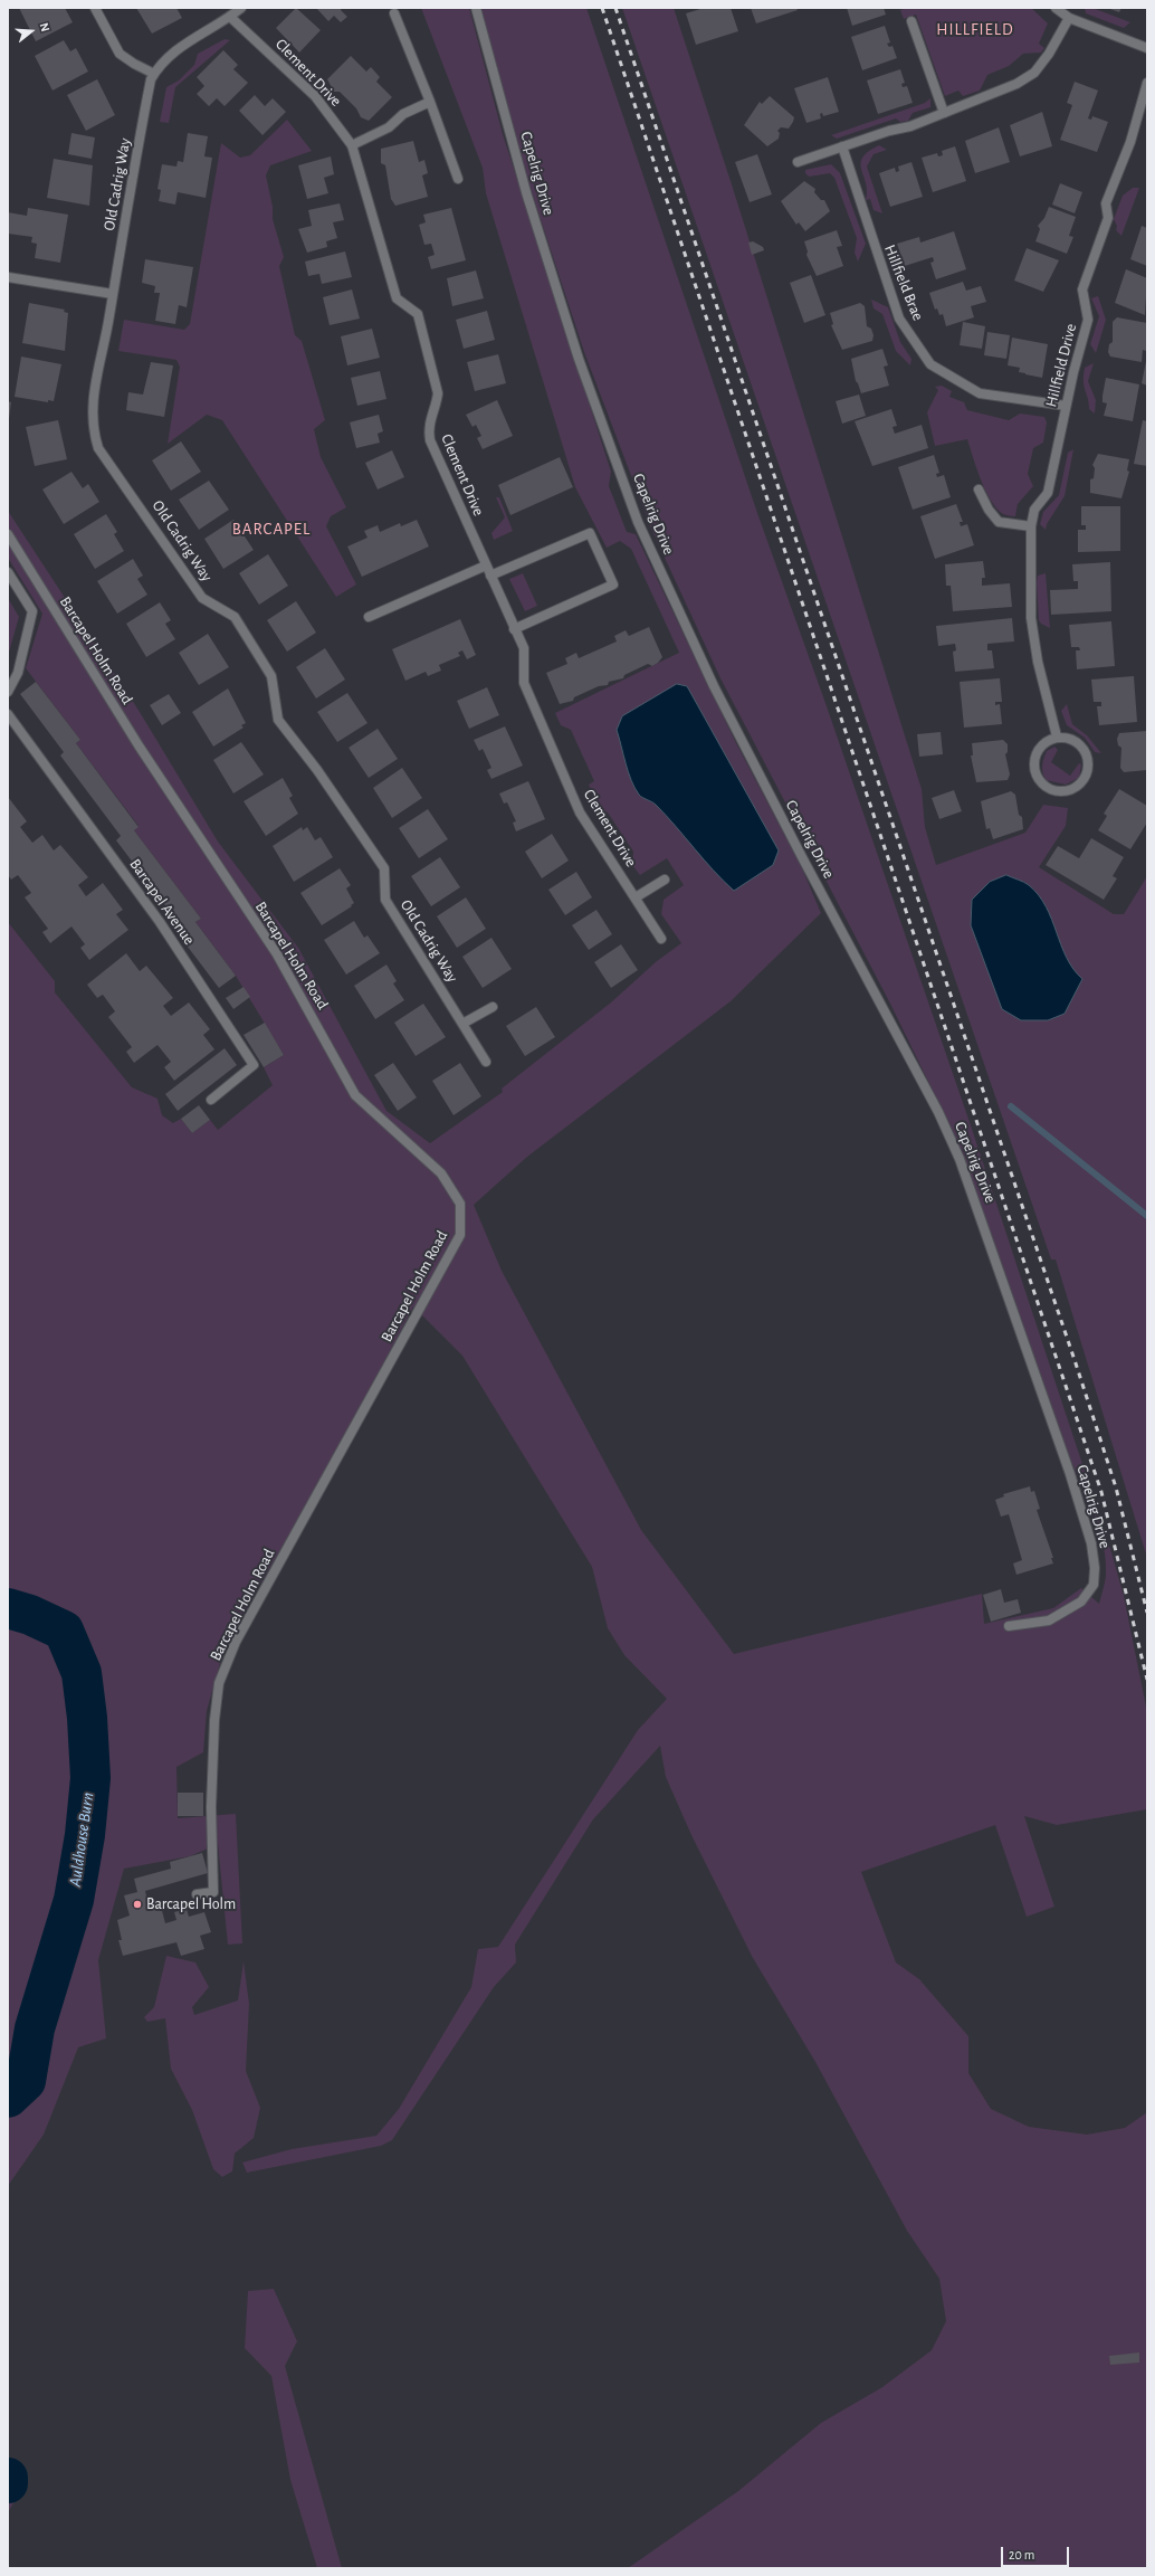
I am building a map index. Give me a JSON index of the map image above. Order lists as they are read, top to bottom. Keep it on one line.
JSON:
{"streets":{"street":["Clement Drive","Capelrig Drive","Old Cadrig Way","Hillfield Brae","Hillfield Drive","Barcapel Holm Road","Barcapel Avenue"]},"crossings":[["Clement Drive","Old Cadrig Way"],["Hillfield Brae","Hillfield Drive"]],"districts":["HILLFIELD","BARCAPEL"],"water":["Auldhouse Burn"],"places":["Barcapel Holm"],"scale_bar":"20 m","north":"right"}
